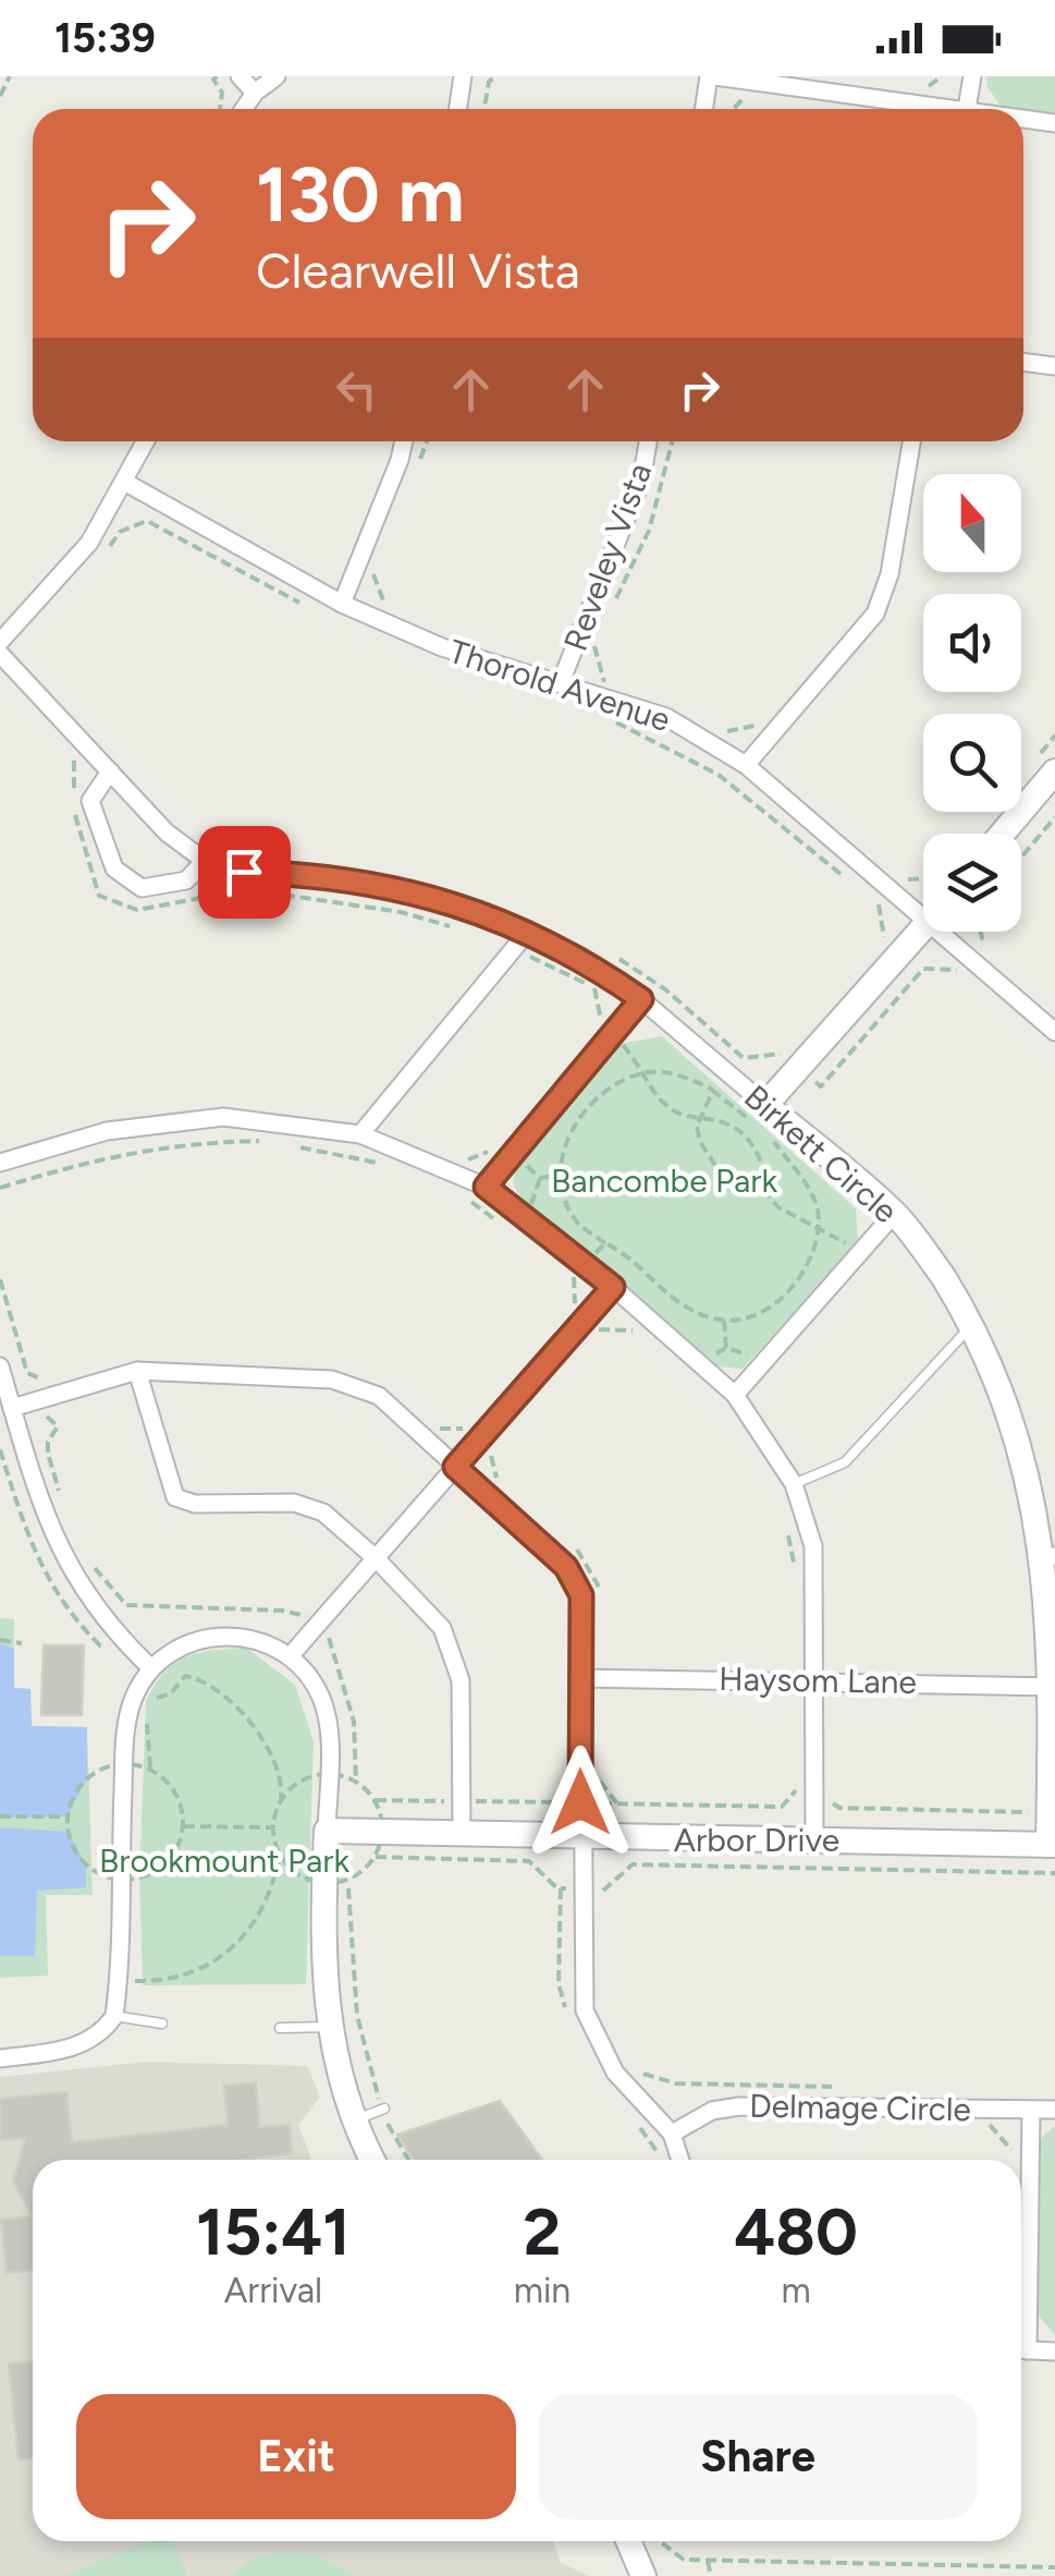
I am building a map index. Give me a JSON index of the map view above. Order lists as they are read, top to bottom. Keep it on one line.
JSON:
{"streets":{"street":["Reveley Vista","Thorold Avenue","Birkett Circle","Haysom Lane","Arbor Drive","Delmage Circle"]},"crossings":[["Reveley Vista","Thorold Avenue"],["Birkett Circle","Haysom Lane"],["Birkett Circle","Arbor Drive"]],"parks":["Bancombe Park","Brookmount Park"],"north":"top","page":{"status":"15:39","turn":["130 m","Clearwell Vista"],"eta":["15:41","Arrival","2","min","480","m"],"buttons":["Exit","Share"]}}
